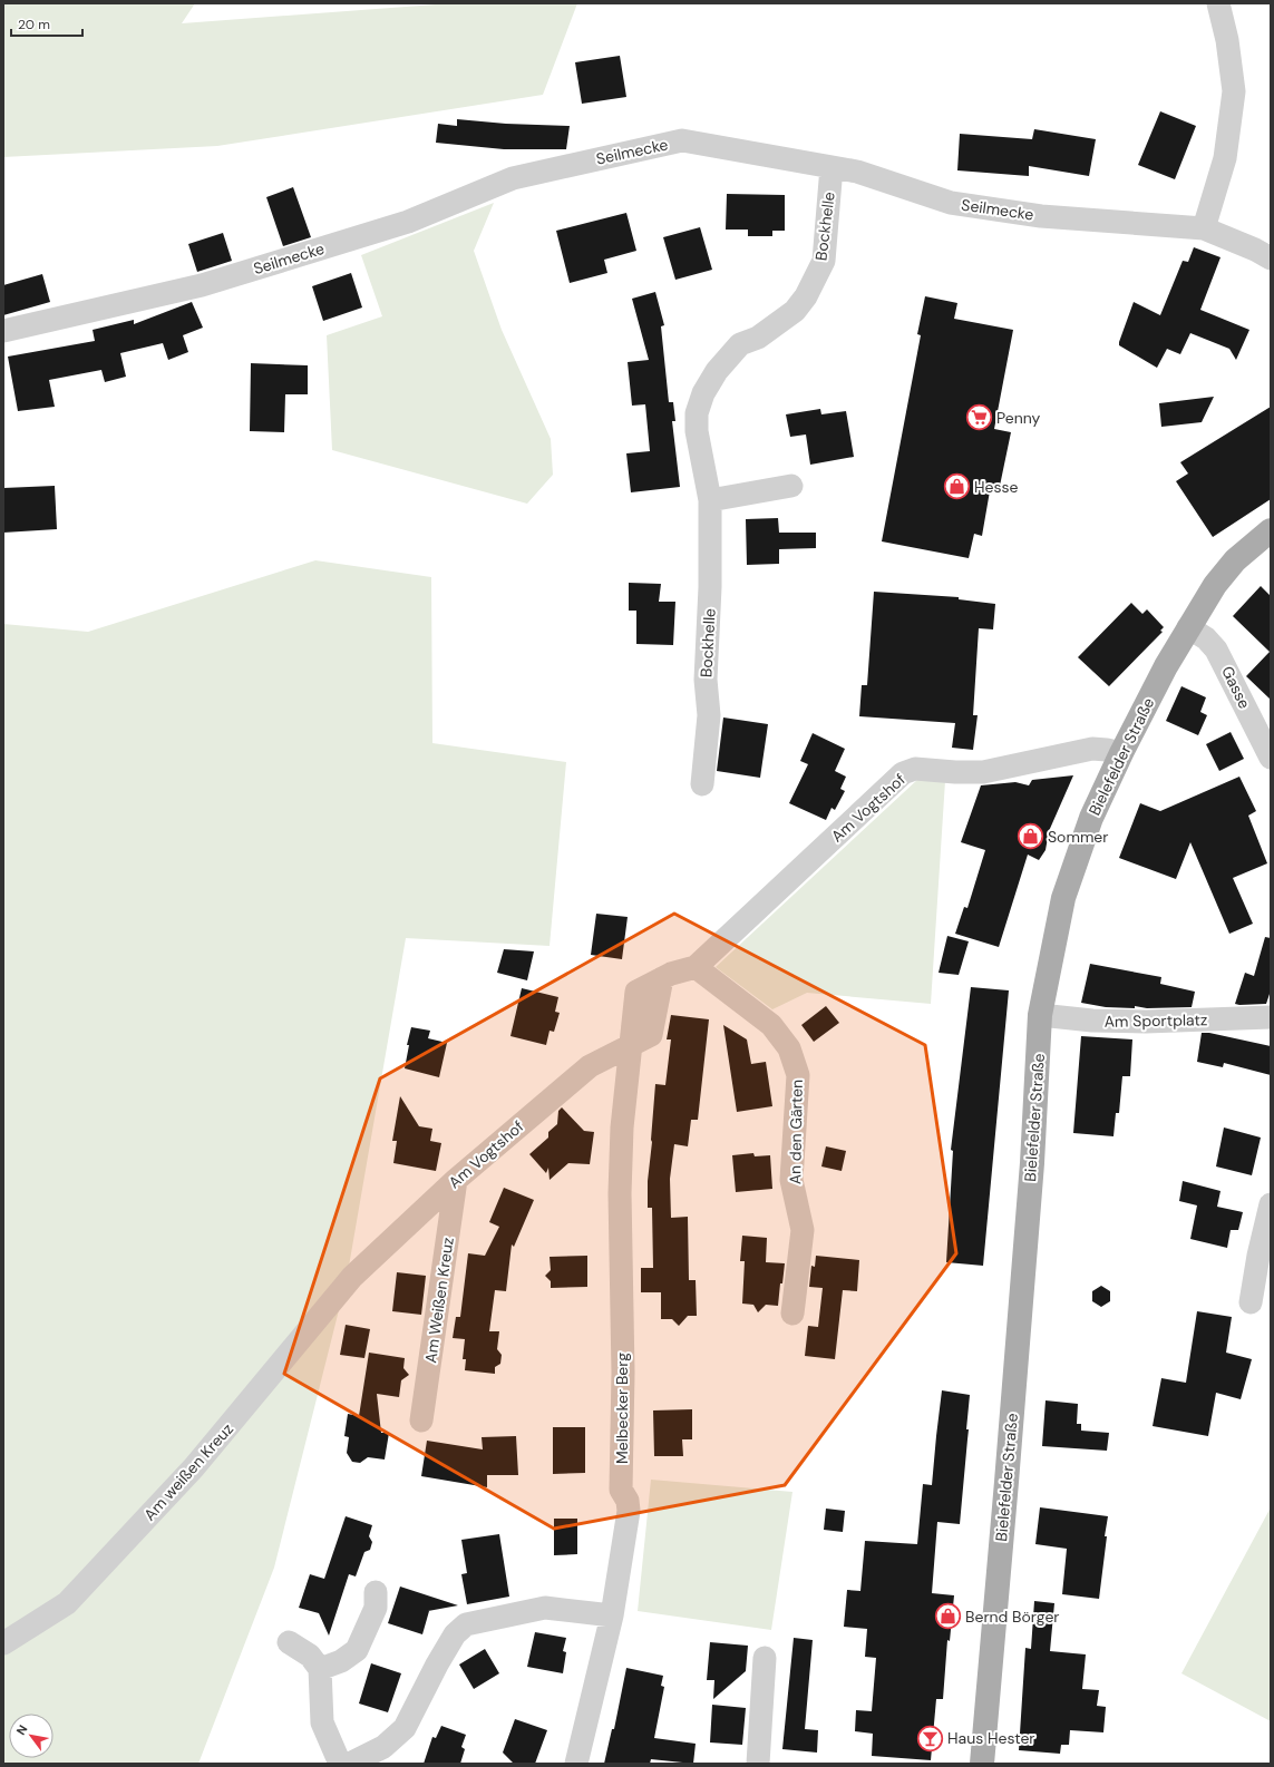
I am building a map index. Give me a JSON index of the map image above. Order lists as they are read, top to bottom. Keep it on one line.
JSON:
{"streets":{"main road":["Bielefelder Straße"],"street":["Seilmecke","Bockhelle","Gasse","Am Vogtshof","Am Sportplatz","An den Gärten","Am Weißen Kreuz","Melbecker Berg","Am weißen Kreuz"]},"crossings":[["Seilmecke","Bockhelle"],["Gasse","Bielefelder Straße"],["Bielefelder Straße","Am Vogtshof"],["Bielefelder Straße","Am Sportplatz"],["Am Vogtshof","An den Gärten"],["Am Vogtshof","Am Weißen Kreuz"],["Am Vogtshof","Melbecker Berg"],["Am Vogtshof","Am weißen Kreuz"]],"places":{"supermarket":["Penny"],"shop":["Hesse","Sommer","Bernd Börger"],"bar":["Haus Hester"]},"scale_bar":"20 m","north":"top left"}
